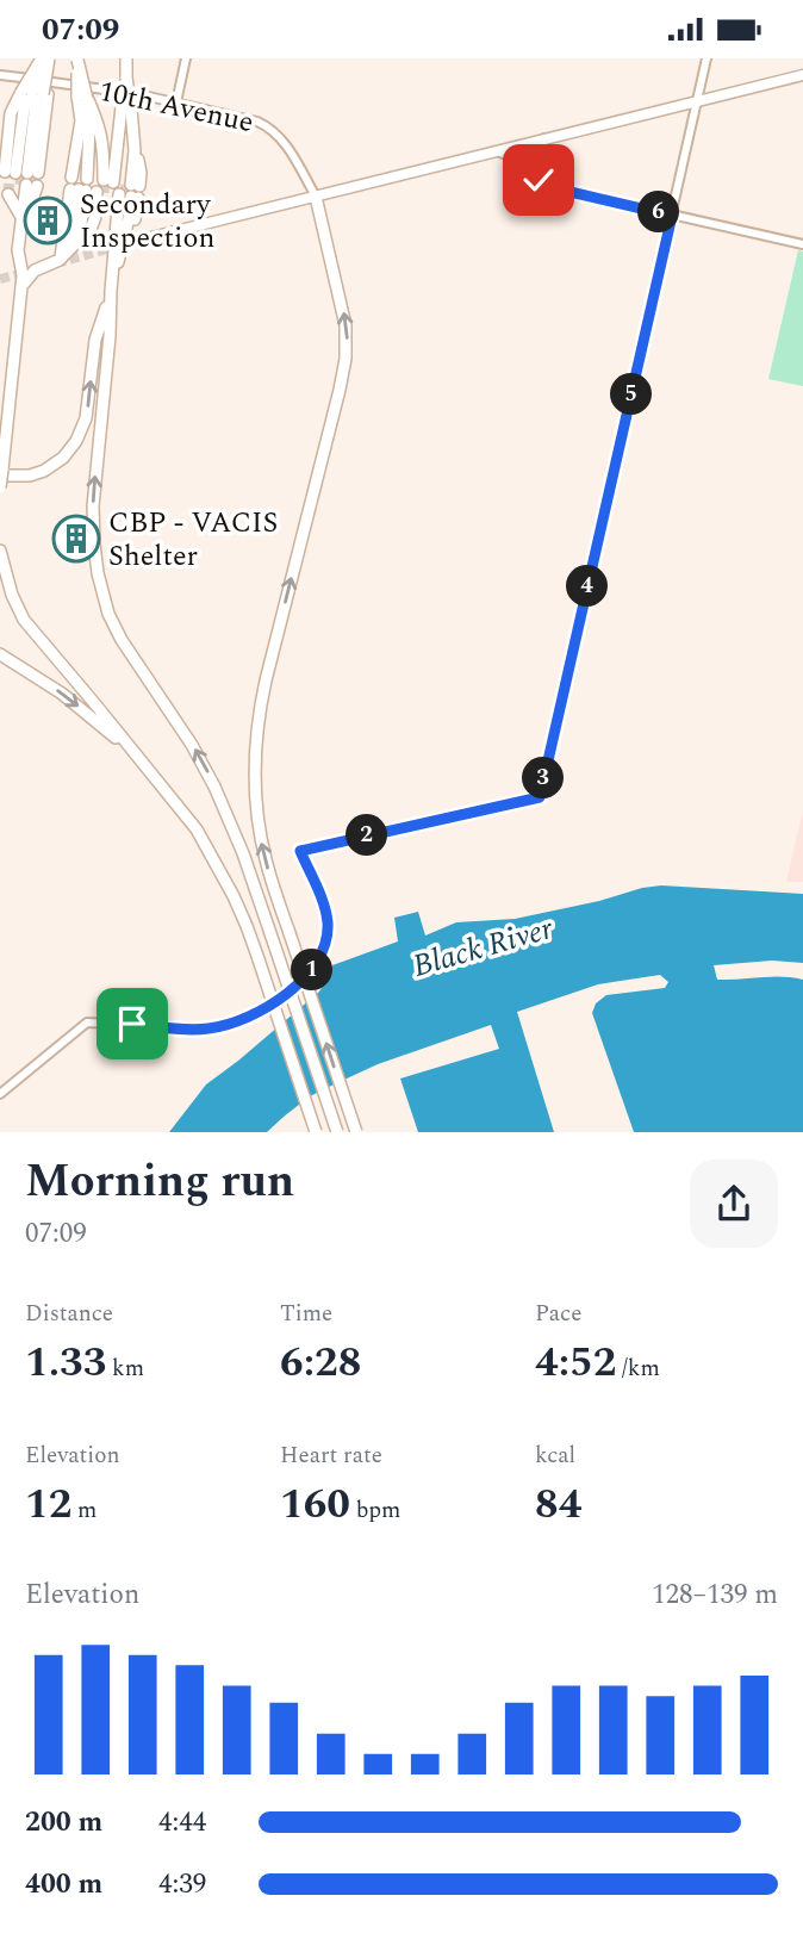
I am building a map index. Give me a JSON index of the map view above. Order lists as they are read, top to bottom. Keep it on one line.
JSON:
{"streets":{"street":["10th Avenue"]},"water":["Black River"],"places":{"building":["Secondary Inspection","CBP - VACIS Shelter"]},"page":{"status":"07:09","pins":["6","5","4","3","2","1"],"heading":["Morning run","07:09"],"stats":[["Distance","1.33 km"],["Time","6:28"],["Pace","4:52 /km"],["Elevation","12 m"],["Heart rate","160 bpm"],["kcal","84"]],"chart":["Elevation","128–139 m"],"list":[{"name":"200 m","note":"4:44"},{"name":"400 m","note":"4:39"}]}}
